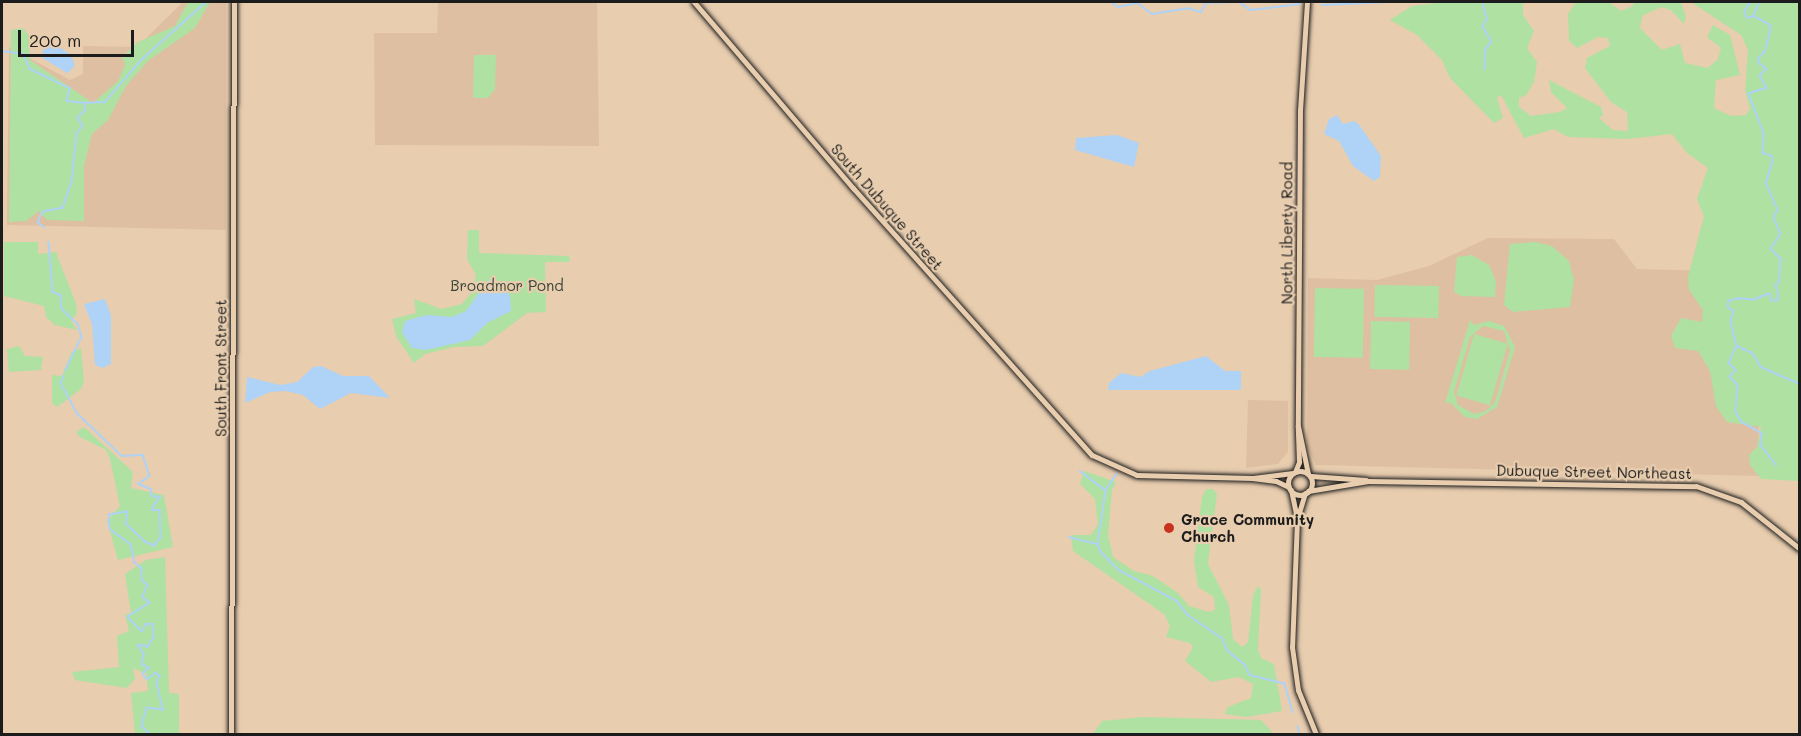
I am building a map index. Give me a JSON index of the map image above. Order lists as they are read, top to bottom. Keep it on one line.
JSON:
{"streets":{"main road":["South Dubuque Street","North Liberty Road","South Front Street","Dubuque Street Northeast"]},"crossings":[["North Liberty Road","Dubuque Street Northeast"]],"parks":["Broadmor Pond"],"places":["Grace Community Church"],"scale_bar":"200 m"}
